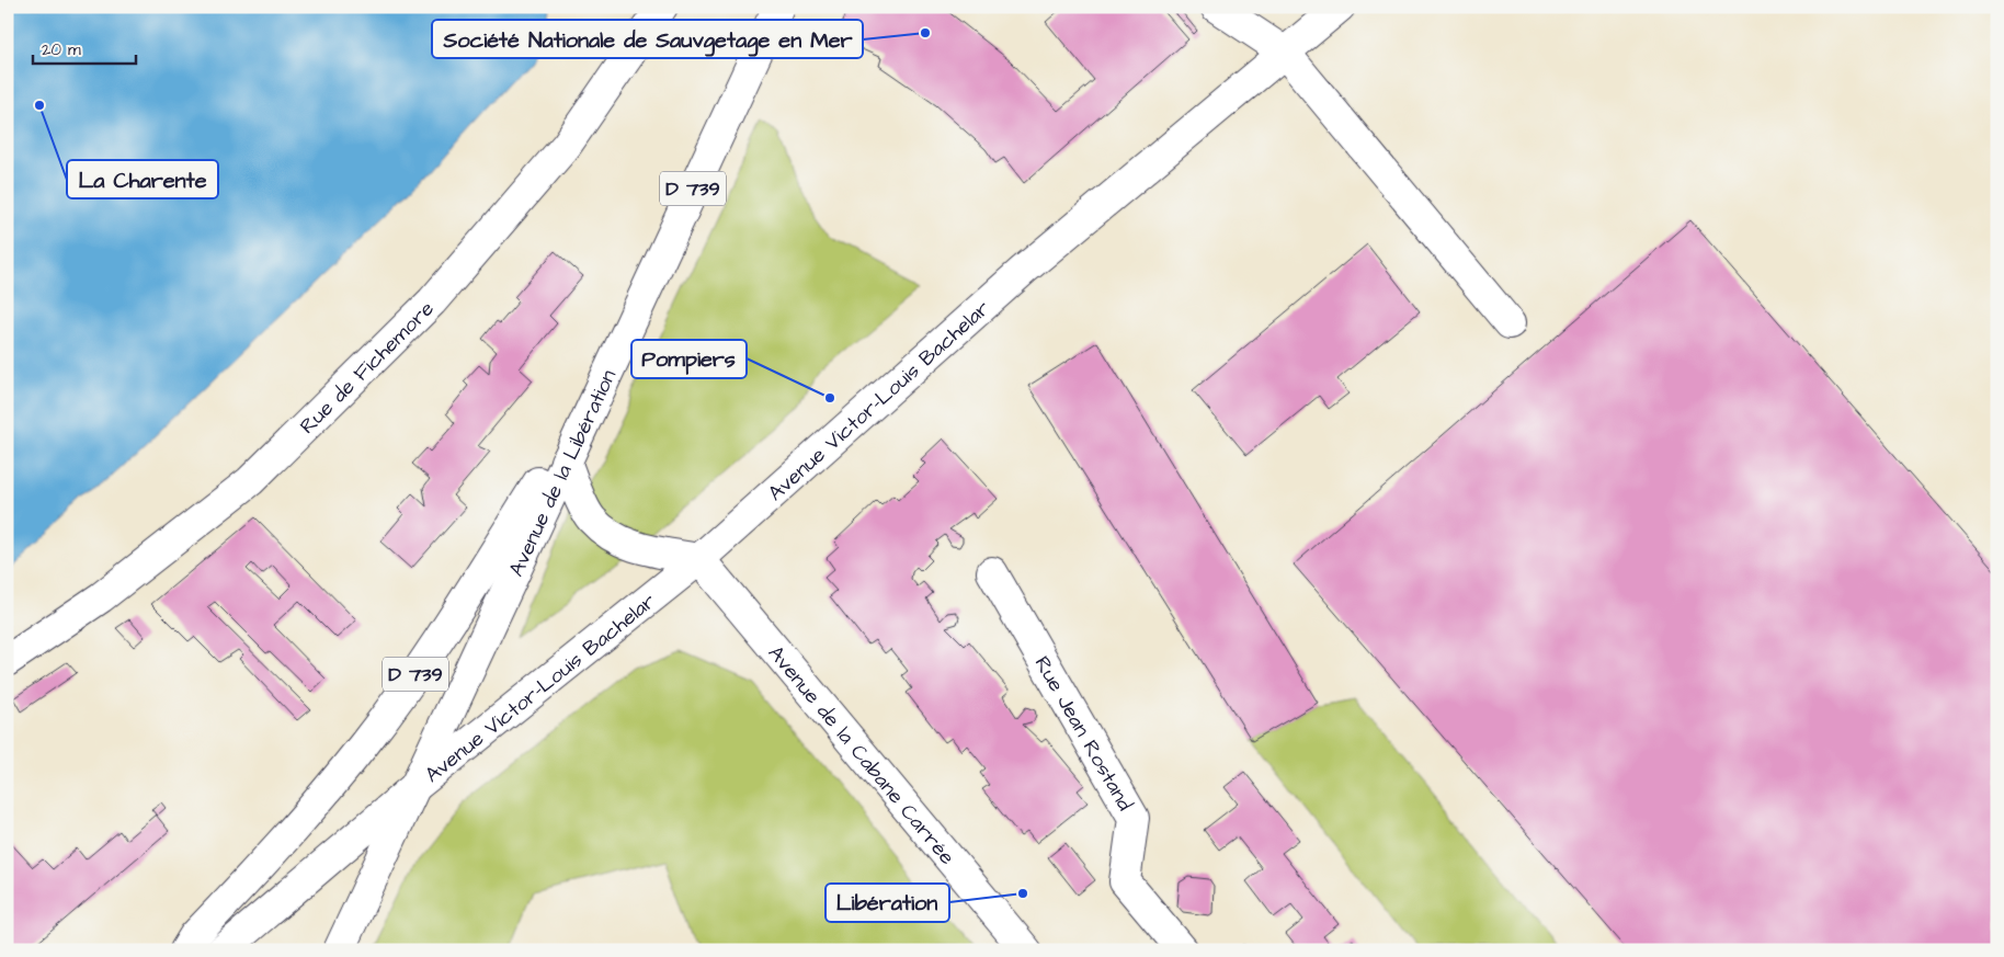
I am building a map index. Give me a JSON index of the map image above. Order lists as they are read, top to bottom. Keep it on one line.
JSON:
{"streets":{"main road":["D 739","Rue de Fichemore","Avenue Victor-Louis Bachelar","Avenue de la Libération","Rue Jean Rostand","Avenue de la Cabane Carrée"]},"crossings":[["D 739","Avenue Victor-Louis Bachelar"],["D 739","Avenue de la Libération"],["Avenue Victor-Louis Bachelar","Avenue de la Libération"],["Avenue Victor-Louis Bachelar","Avenue de la Cabane Carrée"]],"places":["Société Nationale de Sauvgetage en Mer","La Charente","Pompiers","Libération"],"scale_bar":"20 m"}
